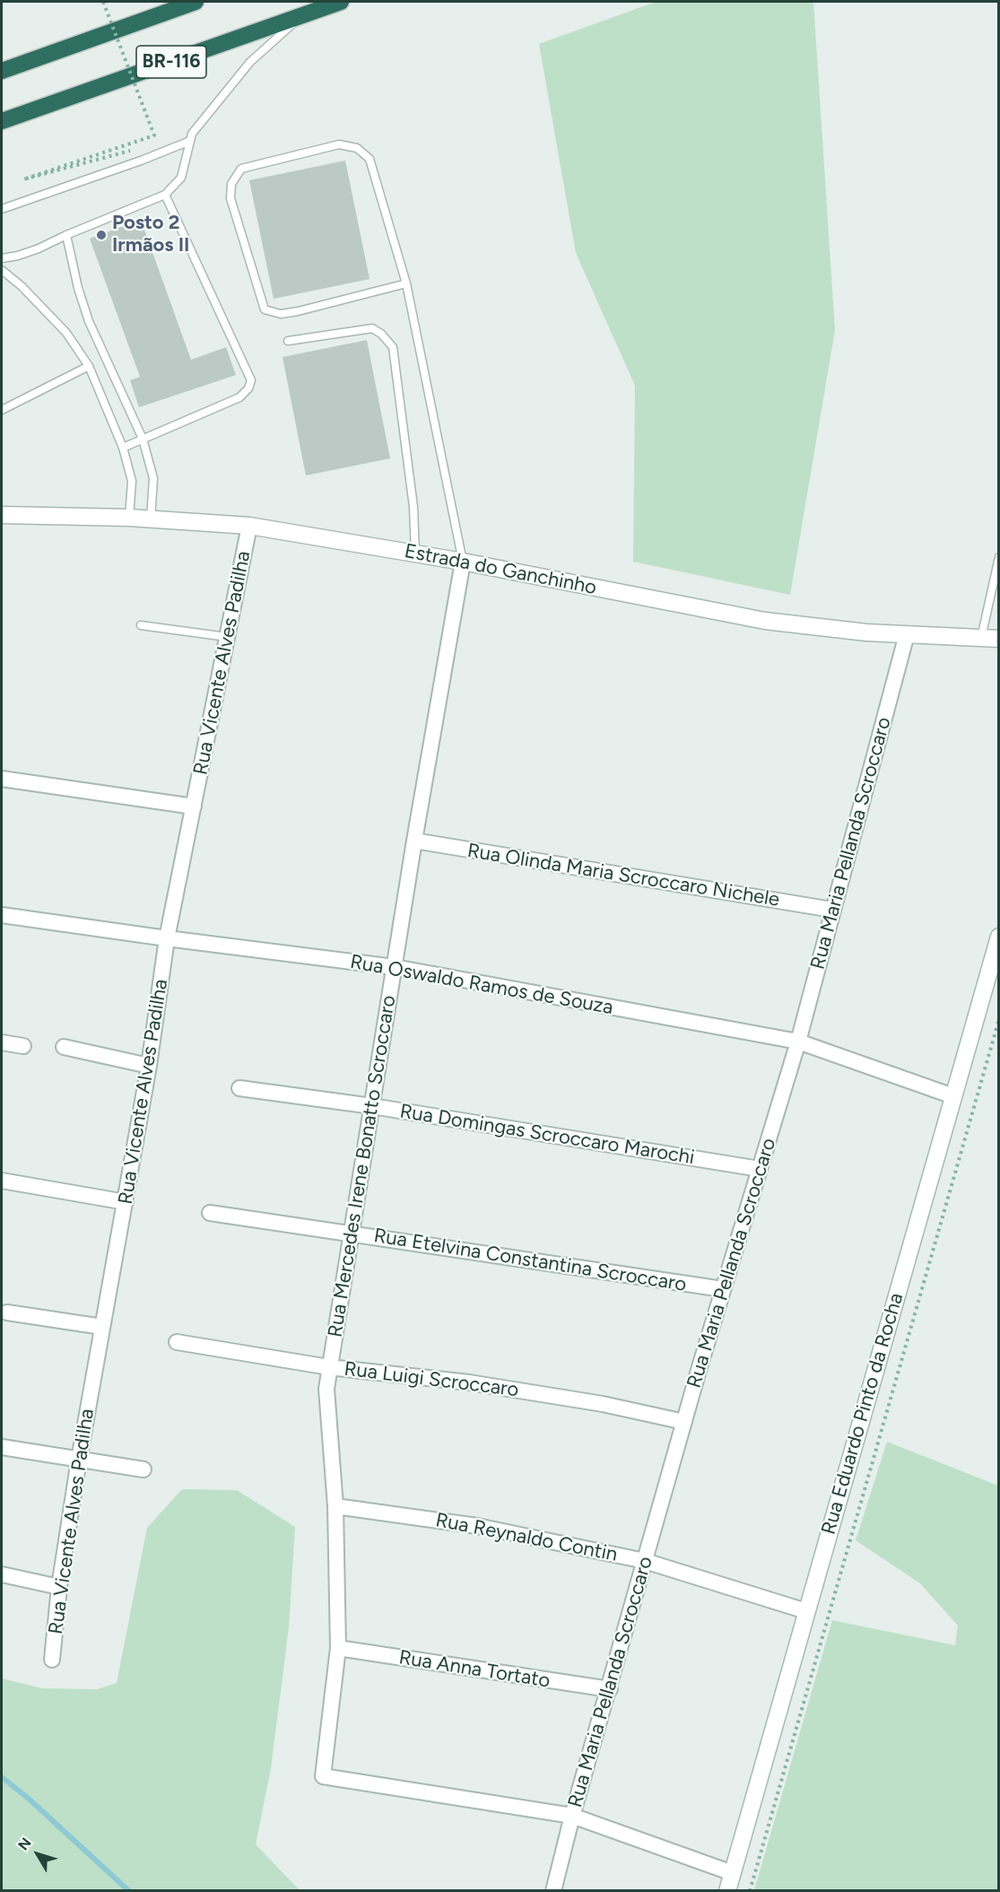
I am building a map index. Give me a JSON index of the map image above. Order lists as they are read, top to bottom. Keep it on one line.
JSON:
{"streets":{"highway":["BR-116"],"street":["Estrada do Ganchinho","Rua Vicente Alves Padilha","Rua Maria Pellanda Scroccaro","Rua Olinda Maria Scroccaro Nichele","Rua Oswaldo Ramos de Souza","Rua Domingas Scroccaro Marochi","Rua Mercedes Irene Bonatto Scroccaro","Rua Etelvina Constantina Scroccaro","Rua Luigi Scroccaro","Rua Eduardo Pinto da Rocha","Rua Reynaldo Contin","Rua Anna Tortato"]},"crossings":[["Estrada do Ganchinho","Rua Vicente Alves Padilha"],["Estrada do Ganchinho","Rua Maria Pellanda Scroccaro"],["Estrada do Ganchinho","Rua Mercedes Irene Bonatto Scroccaro"],["Rua Vicente Alves Padilha","Rua Oswaldo Ramos de Souza"],["Rua Maria Pellanda Scroccaro","Rua Olinda Maria Scroccaro Nichele"],["Rua Maria Pellanda Scroccaro","Rua Oswaldo Ramos de Souza"],["Rua Maria Pellanda Scroccaro","Rua Domingas Scroccaro Marochi"],["Rua Maria Pellanda Scroccaro","Rua Mercedes Irene Bonatto Scroccaro"],["Rua Maria Pellanda Scroccaro","Rua Etelvina Constantina Scroccaro"],["Rua Maria Pellanda Scroccaro","Rua Luigi Scroccaro"],["Rua Maria Pellanda Scroccaro","Rua Reynaldo Contin"],["Rua Maria Pellanda Scroccaro","Rua Anna Tortato"],["Rua Olinda Maria Scroccaro Nichele","Rua Mercedes Irene Bonatto Scroccaro"],["Rua Oswaldo Ramos de Souza","Rua Mercedes Irene Bonatto Scroccaro"],["Rua Oswaldo Ramos de Souza","Rua Eduardo Pinto da Rocha"],["Rua Domingas Scroccaro Marochi","Rua Mercedes Irene Bonatto Scroccaro"],["Rua Mercedes Irene Bonatto Scroccaro","Rua Etelvina Constantina Scroccaro"],["Rua Mercedes Irene Bonatto Scroccaro","Rua Luigi Scroccaro"],["Rua Mercedes Irene Bonatto Scroccaro","Rua Reynaldo Contin"],["Rua Mercedes Irene Bonatto Scroccaro","Rua Anna Tortato"],["Rua Eduardo Pinto da Rocha","Rua Reynaldo Contin"]],"places":["Posto 2 Irmãos II"],"north":"top left"}
